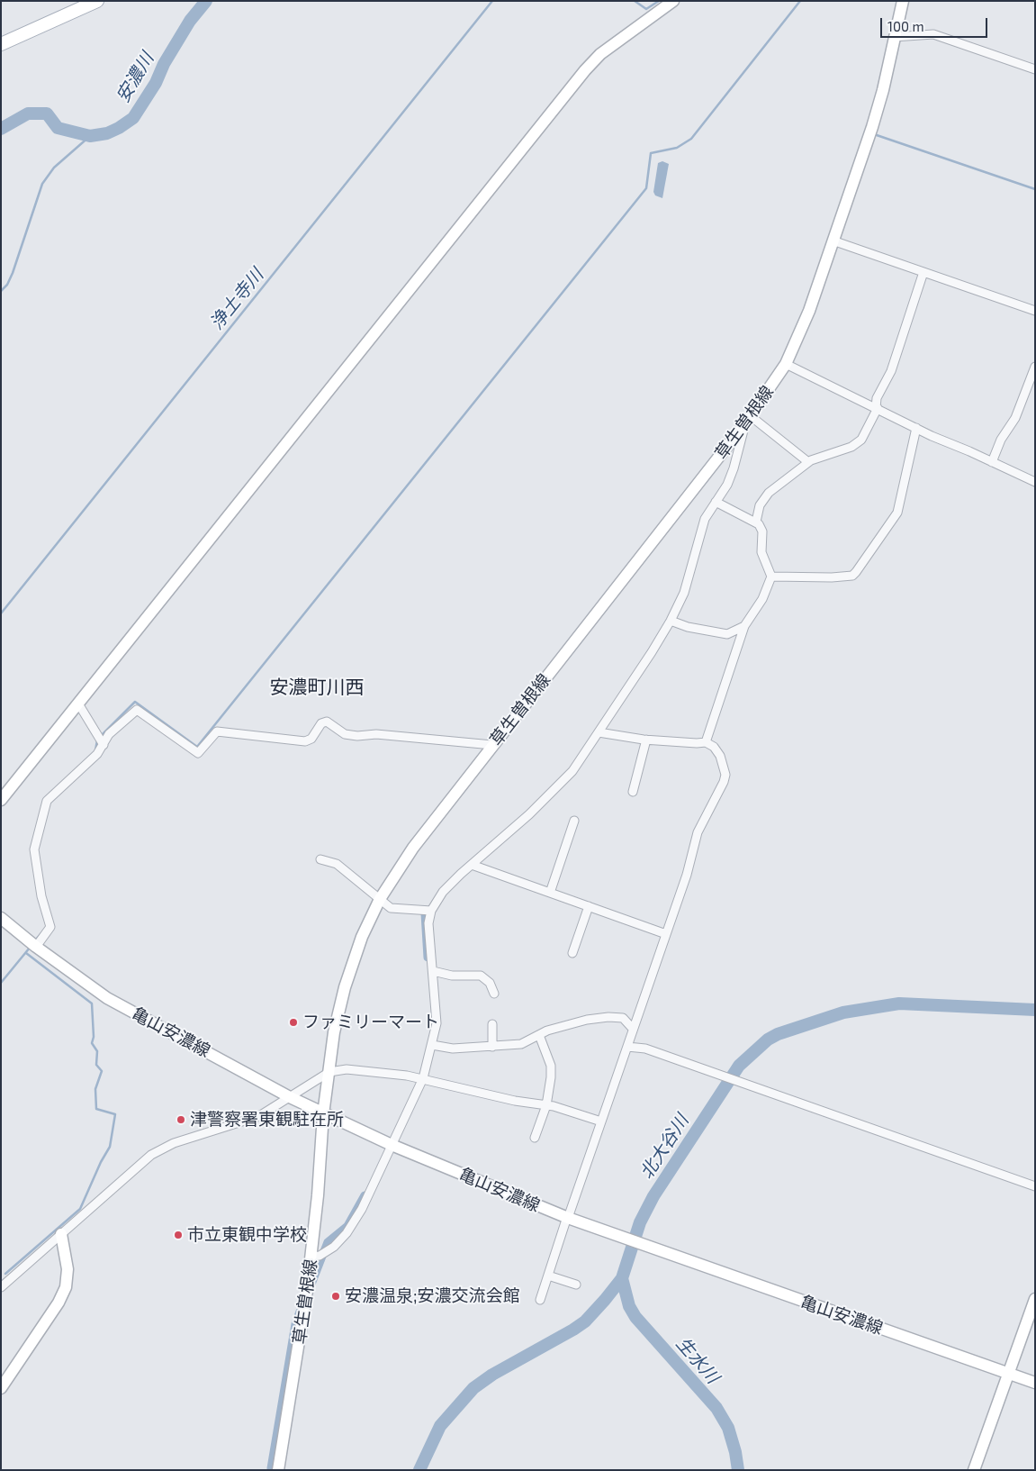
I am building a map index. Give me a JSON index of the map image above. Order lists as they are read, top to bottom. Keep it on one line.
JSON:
{"streets":{"main road":["草生曽根線","亀山安濃線"]},"crossings":[["草生曽根線","亀山安濃線"]],"districts":["安濃町川西"],"water":["安濃川","浄土寺川","北大谷川","生水川"],"places":["ファミリーマート","津警察署東観駐在所","市立東観中学校","安濃温泉;安濃交流会館"],"scale_bar":"100 m"}
